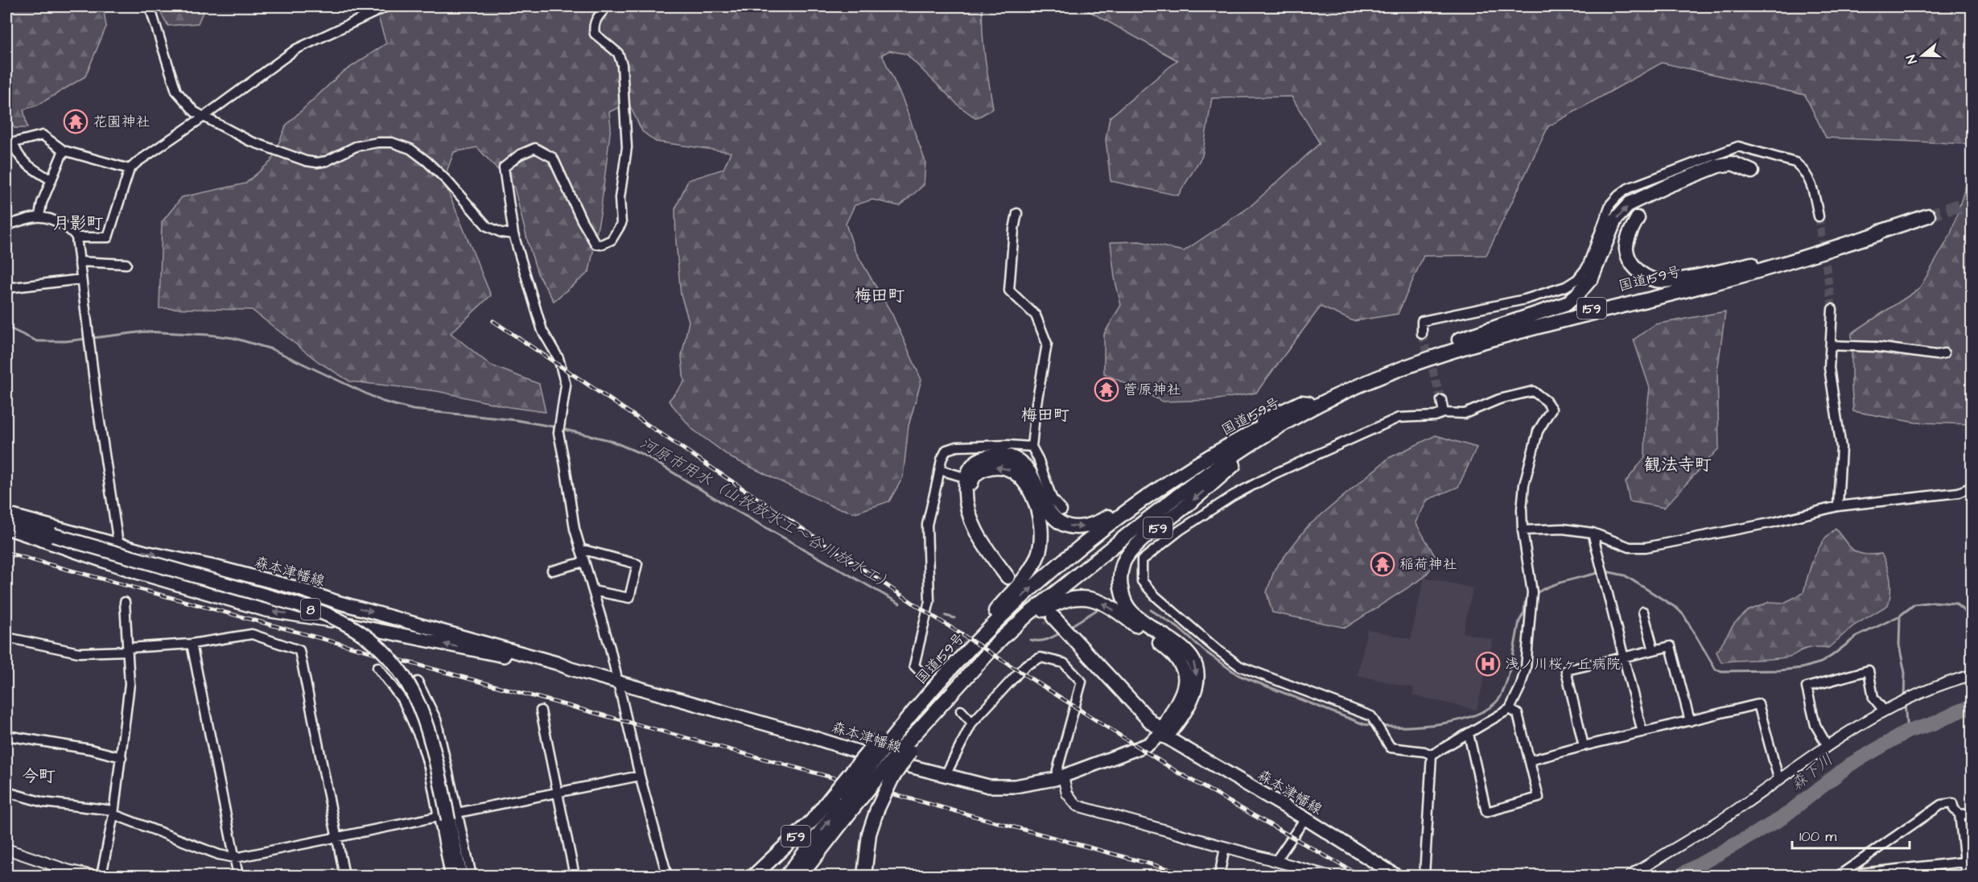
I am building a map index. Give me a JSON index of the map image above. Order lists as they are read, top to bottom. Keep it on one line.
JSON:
{"streets":{"highway":["国道159号","159","8"],"main road":["森本津幡線"]},"crossings":[["国道159号","159"],["159","森本津幡線"]],"districts":["月影町","梅田町","梅田町","観法寺町","今町"],"water":["河原市用水（山牧放水工～谷川放水工）","森下川"],"places":{"temple":["花園神社","菅原神社","稲荷神社"],"hospital":["浅ノ川桜ヶ丘病院"]},"scale_bar":"100 m","north":"left"}
